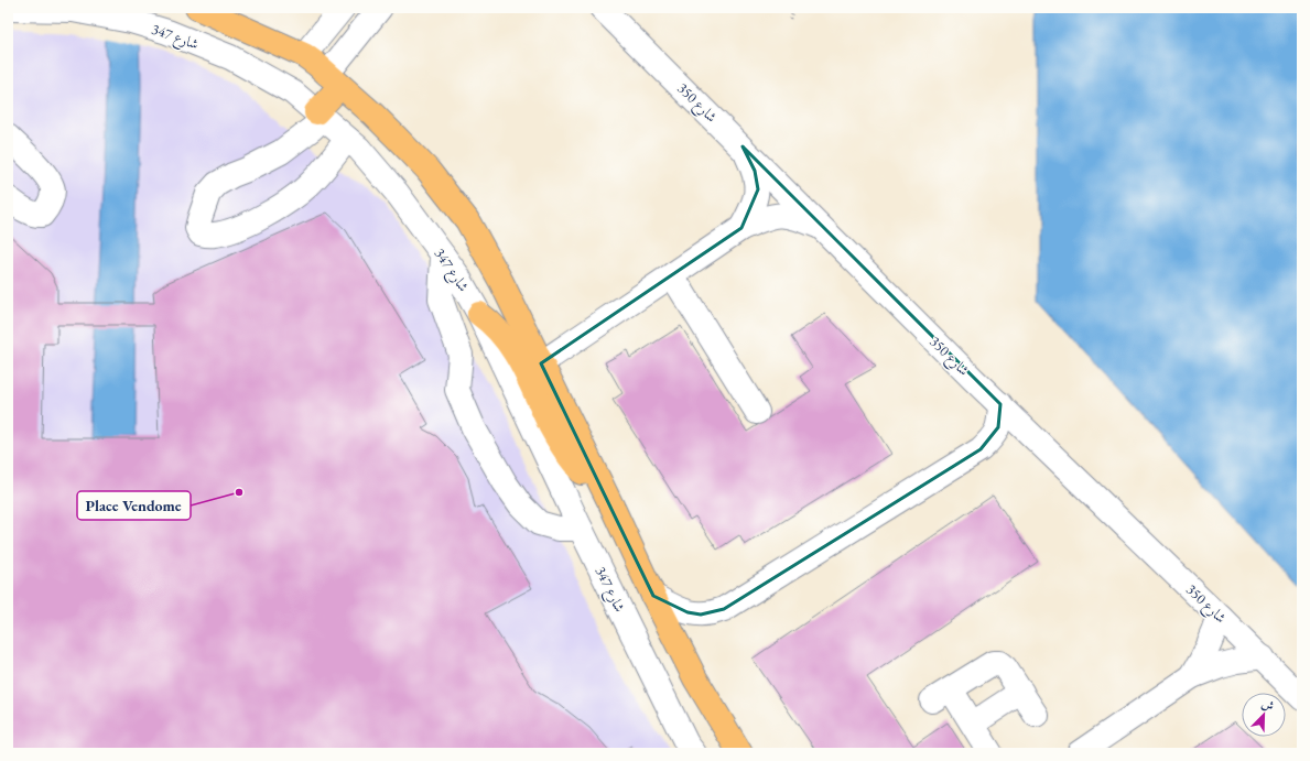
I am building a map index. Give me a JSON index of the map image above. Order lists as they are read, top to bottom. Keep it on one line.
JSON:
{"streets":{"street":["شارع 347","شارع 350"]},"places":["Place Vendome"],"north":"top right"}
